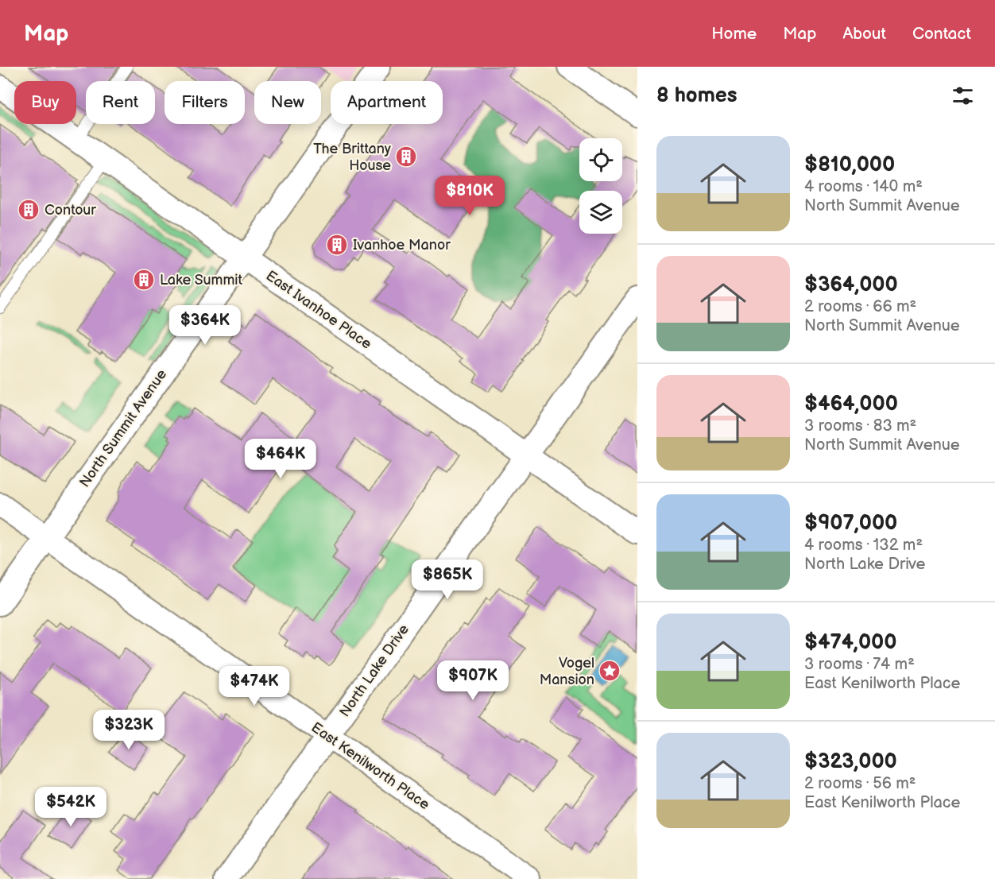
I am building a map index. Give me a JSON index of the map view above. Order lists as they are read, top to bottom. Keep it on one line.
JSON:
{"streets":{"street":["East Ivanhoe Place","North Summit Avenue","North Lake Drive","East Kenilworth Place"]},"crossings":[["East Ivanhoe Place","North Summit Avenue"],["East Ivanhoe Place","North Lake Drive"],["North Summit Avenue","East Kenilworth Place"],["North Lake Drive","East Kenilworth Place"]],"places":{"building":["The Brittany House","Contour","Ivanhoe Manor","Lake Summit"],"place":["Vogel Mansion"]},"page":{"header":"Map","nav":["Home","Map","About","Contact"],"heading":"8 homes","chip":["Buy","Rent","Filters","New","Apartment"],"list":[{"name":"$810,000","note":"4 rooms · 140 m² · North Summit Avenue"},{"name":"$364,000","note":"2 rooms · 66 m² · North Summit Avenue"},{"name":"$464,000","note":"3 rooms · 83 m² · North Summit Avenue"},{"name":"$907,000","note":"4 rooms · 132 m² · North Lake Drive"},{"name":"$474,000","note":"3 rooms · 74 m² · East Kenilworth Place"},{"name":"$323,000","note":"2 rooms · 56 m² · East Kenilworth Place"}],"price":["$810K","$364K","$464K","$865K","$907K","$474K","$323K","$542K"]}}
